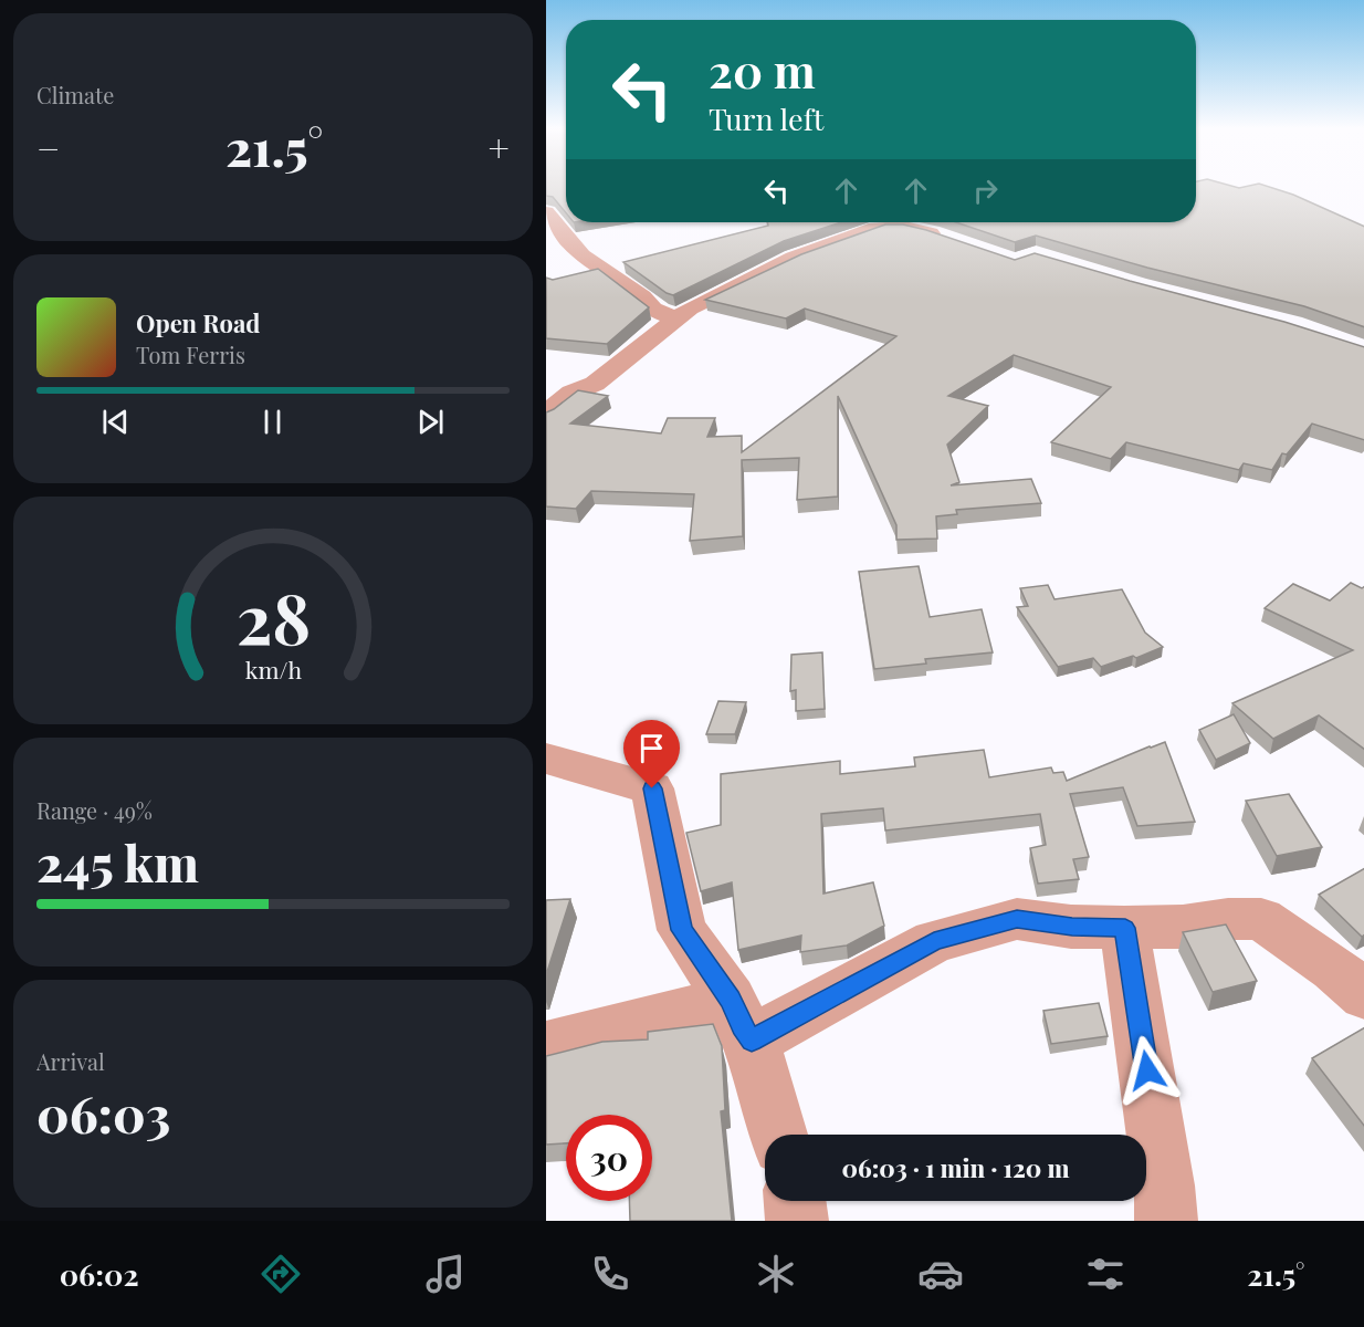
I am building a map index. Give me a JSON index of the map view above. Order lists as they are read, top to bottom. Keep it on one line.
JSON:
{"page":{"tile":["Climate",["Range · 49%","245 km"],["Arrival","06:03"]],"turn":["20 m","Turn left"],"heat":["−","21.5°","+"],"song":["Open Road","Tom Ferris"],"limit":"30","trip":"06:03 · 1 min · 120 m","tabs":["06:02","21.5°"],"gauge":["28","km/h"]}}
